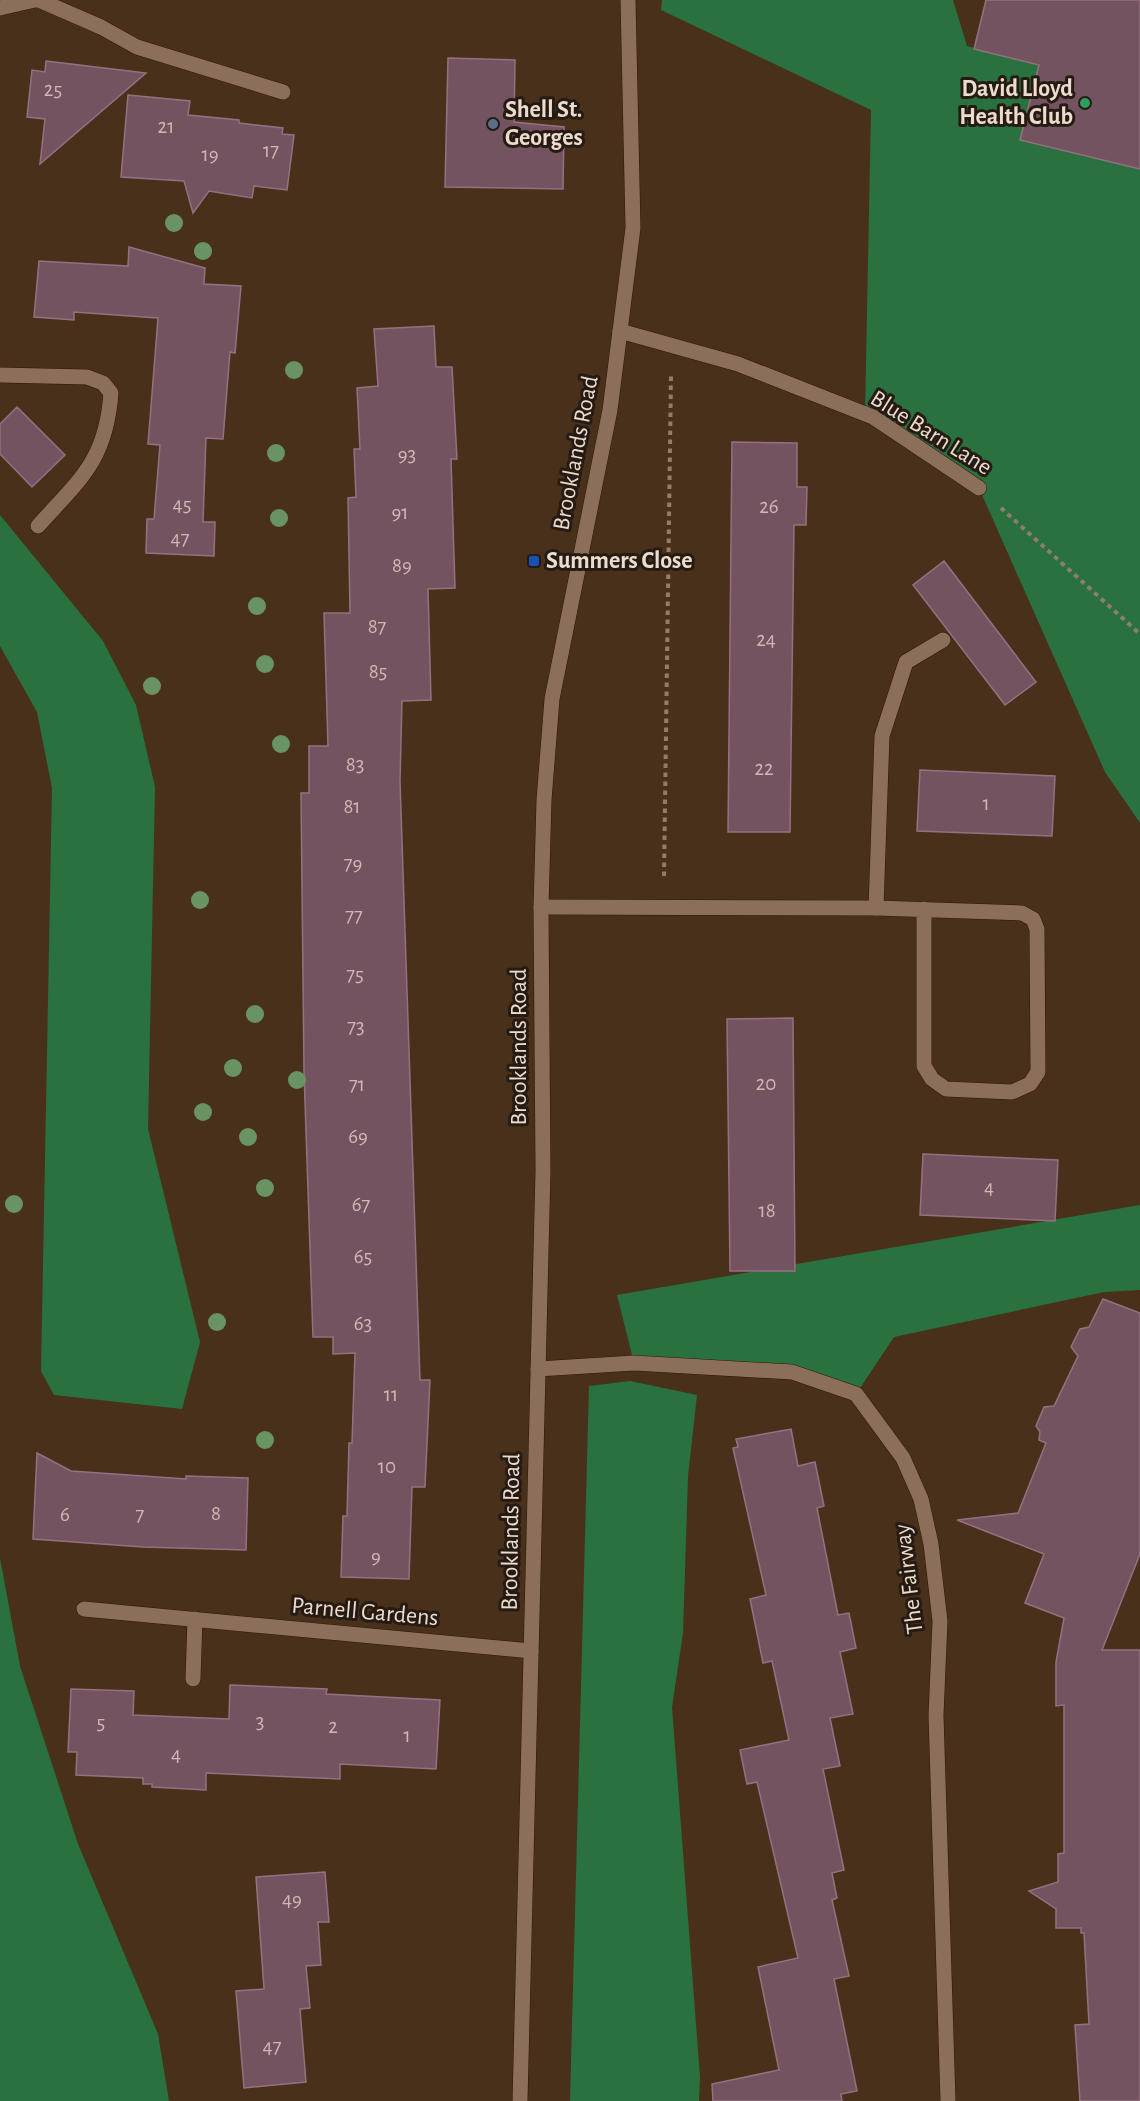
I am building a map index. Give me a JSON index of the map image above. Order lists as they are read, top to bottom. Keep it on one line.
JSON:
{"streets":{"street":["Blue Barn Lane","Brooklands Road","The Fairway","Parnell Gardens"]},"crossings":[["Blue Barn Lane","Brooklands Road"],["Brooklands Road","The Fairway"],["Brooklands Road","Parnell Gardens"]],"places":{"other":["David Lloyd Health Club","Shell St. Georges"],"transit":["Summers Close"]},"house_numbers":["25","21","17","19","93","45","26","91","47","89","87","24","85","83","22","1","81","79","77","75","73","20","71","69","4","67","18","65","63","11","10","8","6","7","9","3","5","2","1","4","49","47"]}
